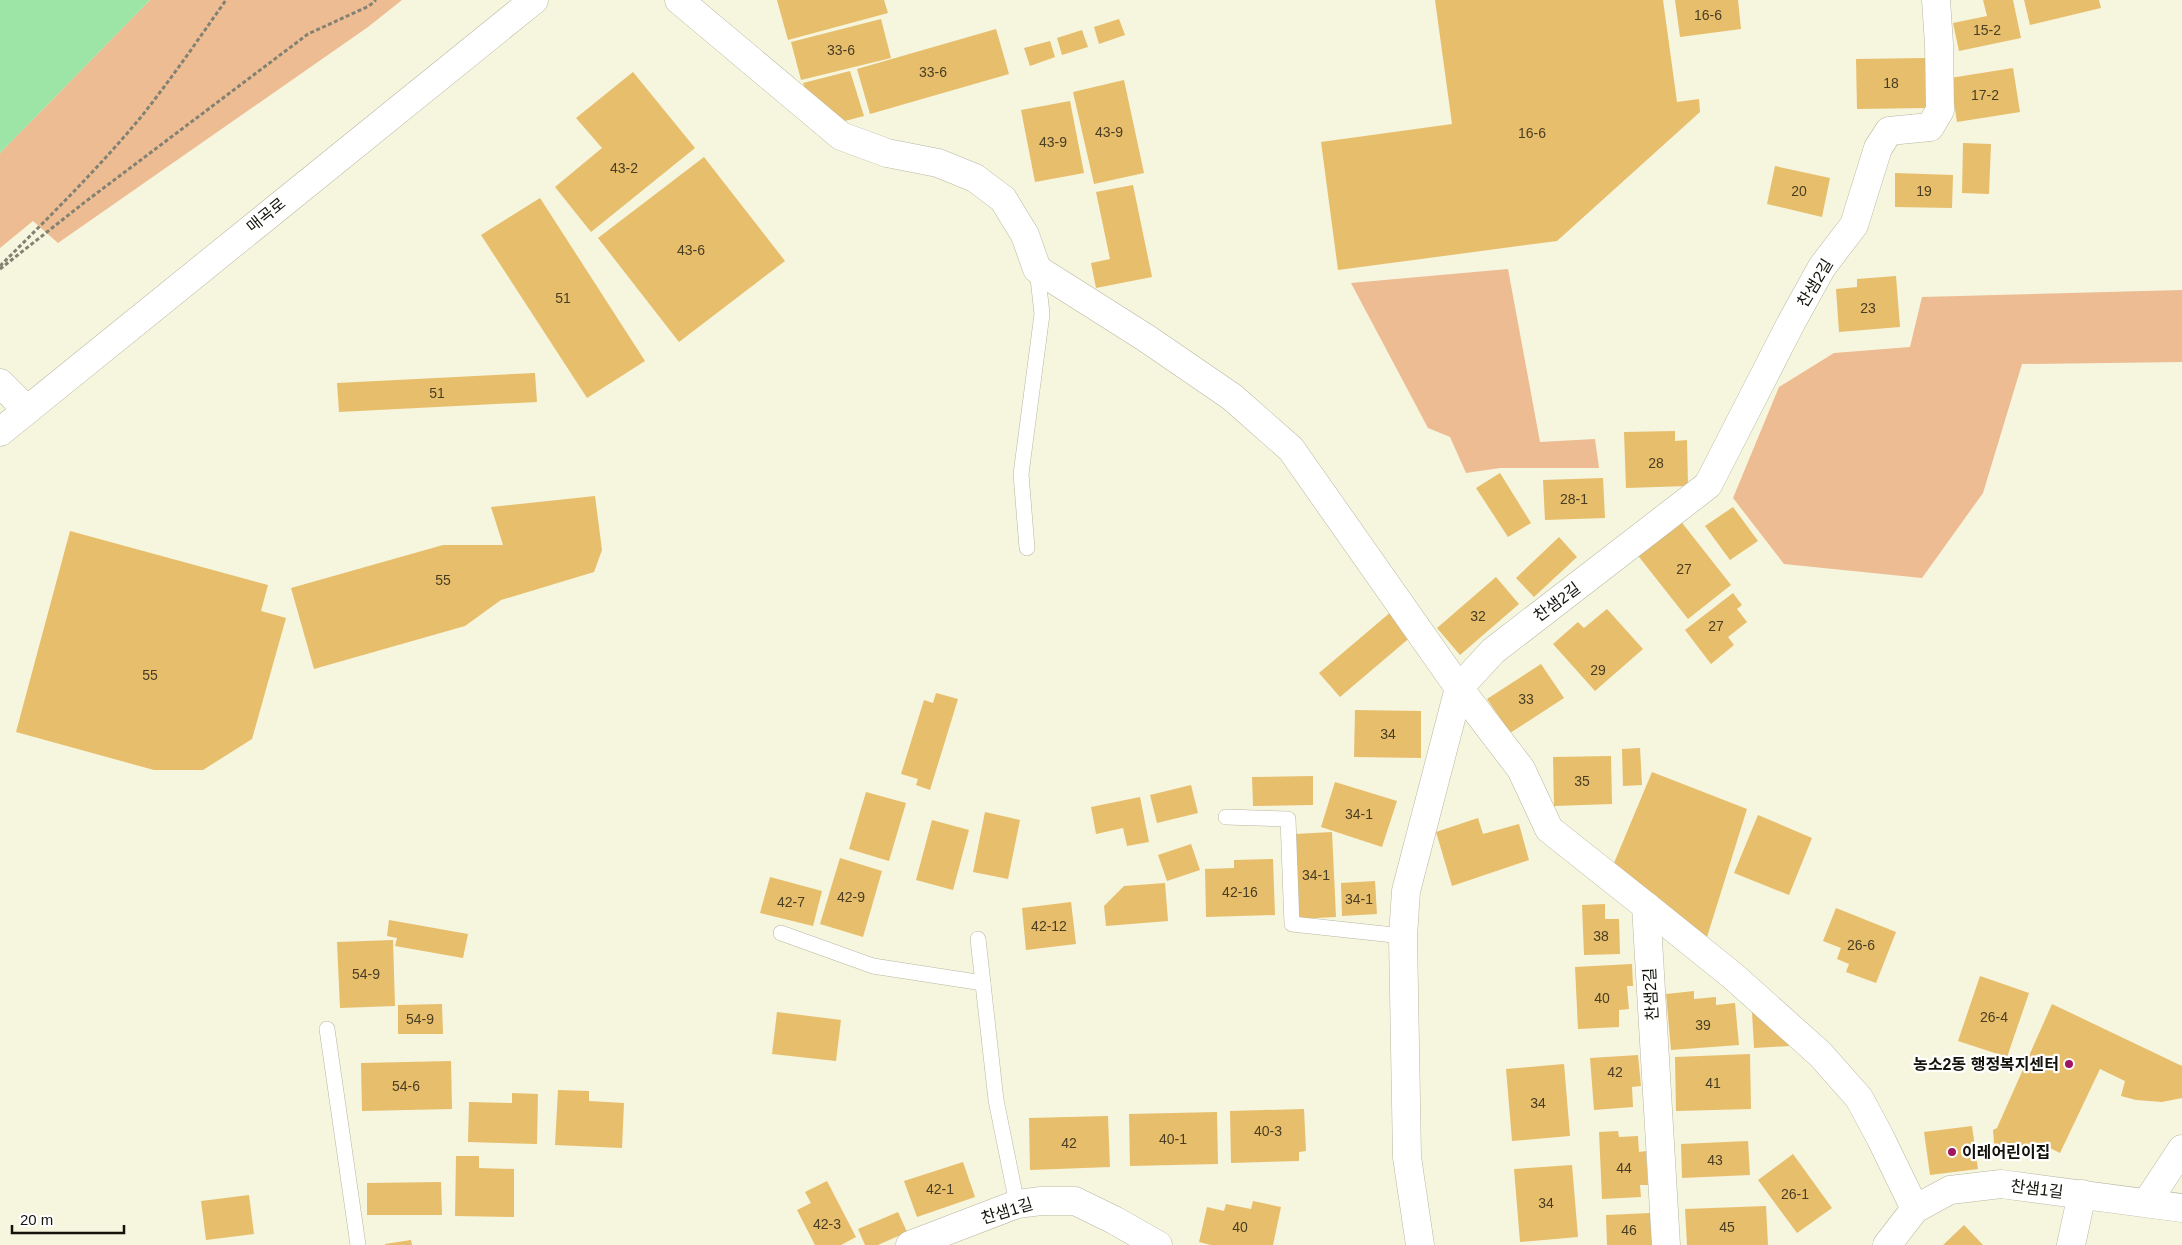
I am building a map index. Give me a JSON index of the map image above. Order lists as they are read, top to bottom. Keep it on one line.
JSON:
{"streets":{"street":["매곡로","찬샘2길","찬샘1길"]},"places":["농소2동 행정복지센터","이레어린이집"],"house_numbers":["16-6","15-2","33-6","33-6","18","17-2","43-9","16-6","43-9","43-2","20","19","43-6","51","23","51","28","28-1","27","55","32","27","29","55","33","34","35","34-1","34-1","42-16","42-9","34-1","42-7","42-12","38","26-6","54-9","40","26-4","54-9","39","42","41","54-6","34","40-3","40-1","42","43","44","42-1","26-1","34","42-3","40","45","46"],"scale_bar":"20 m"}
